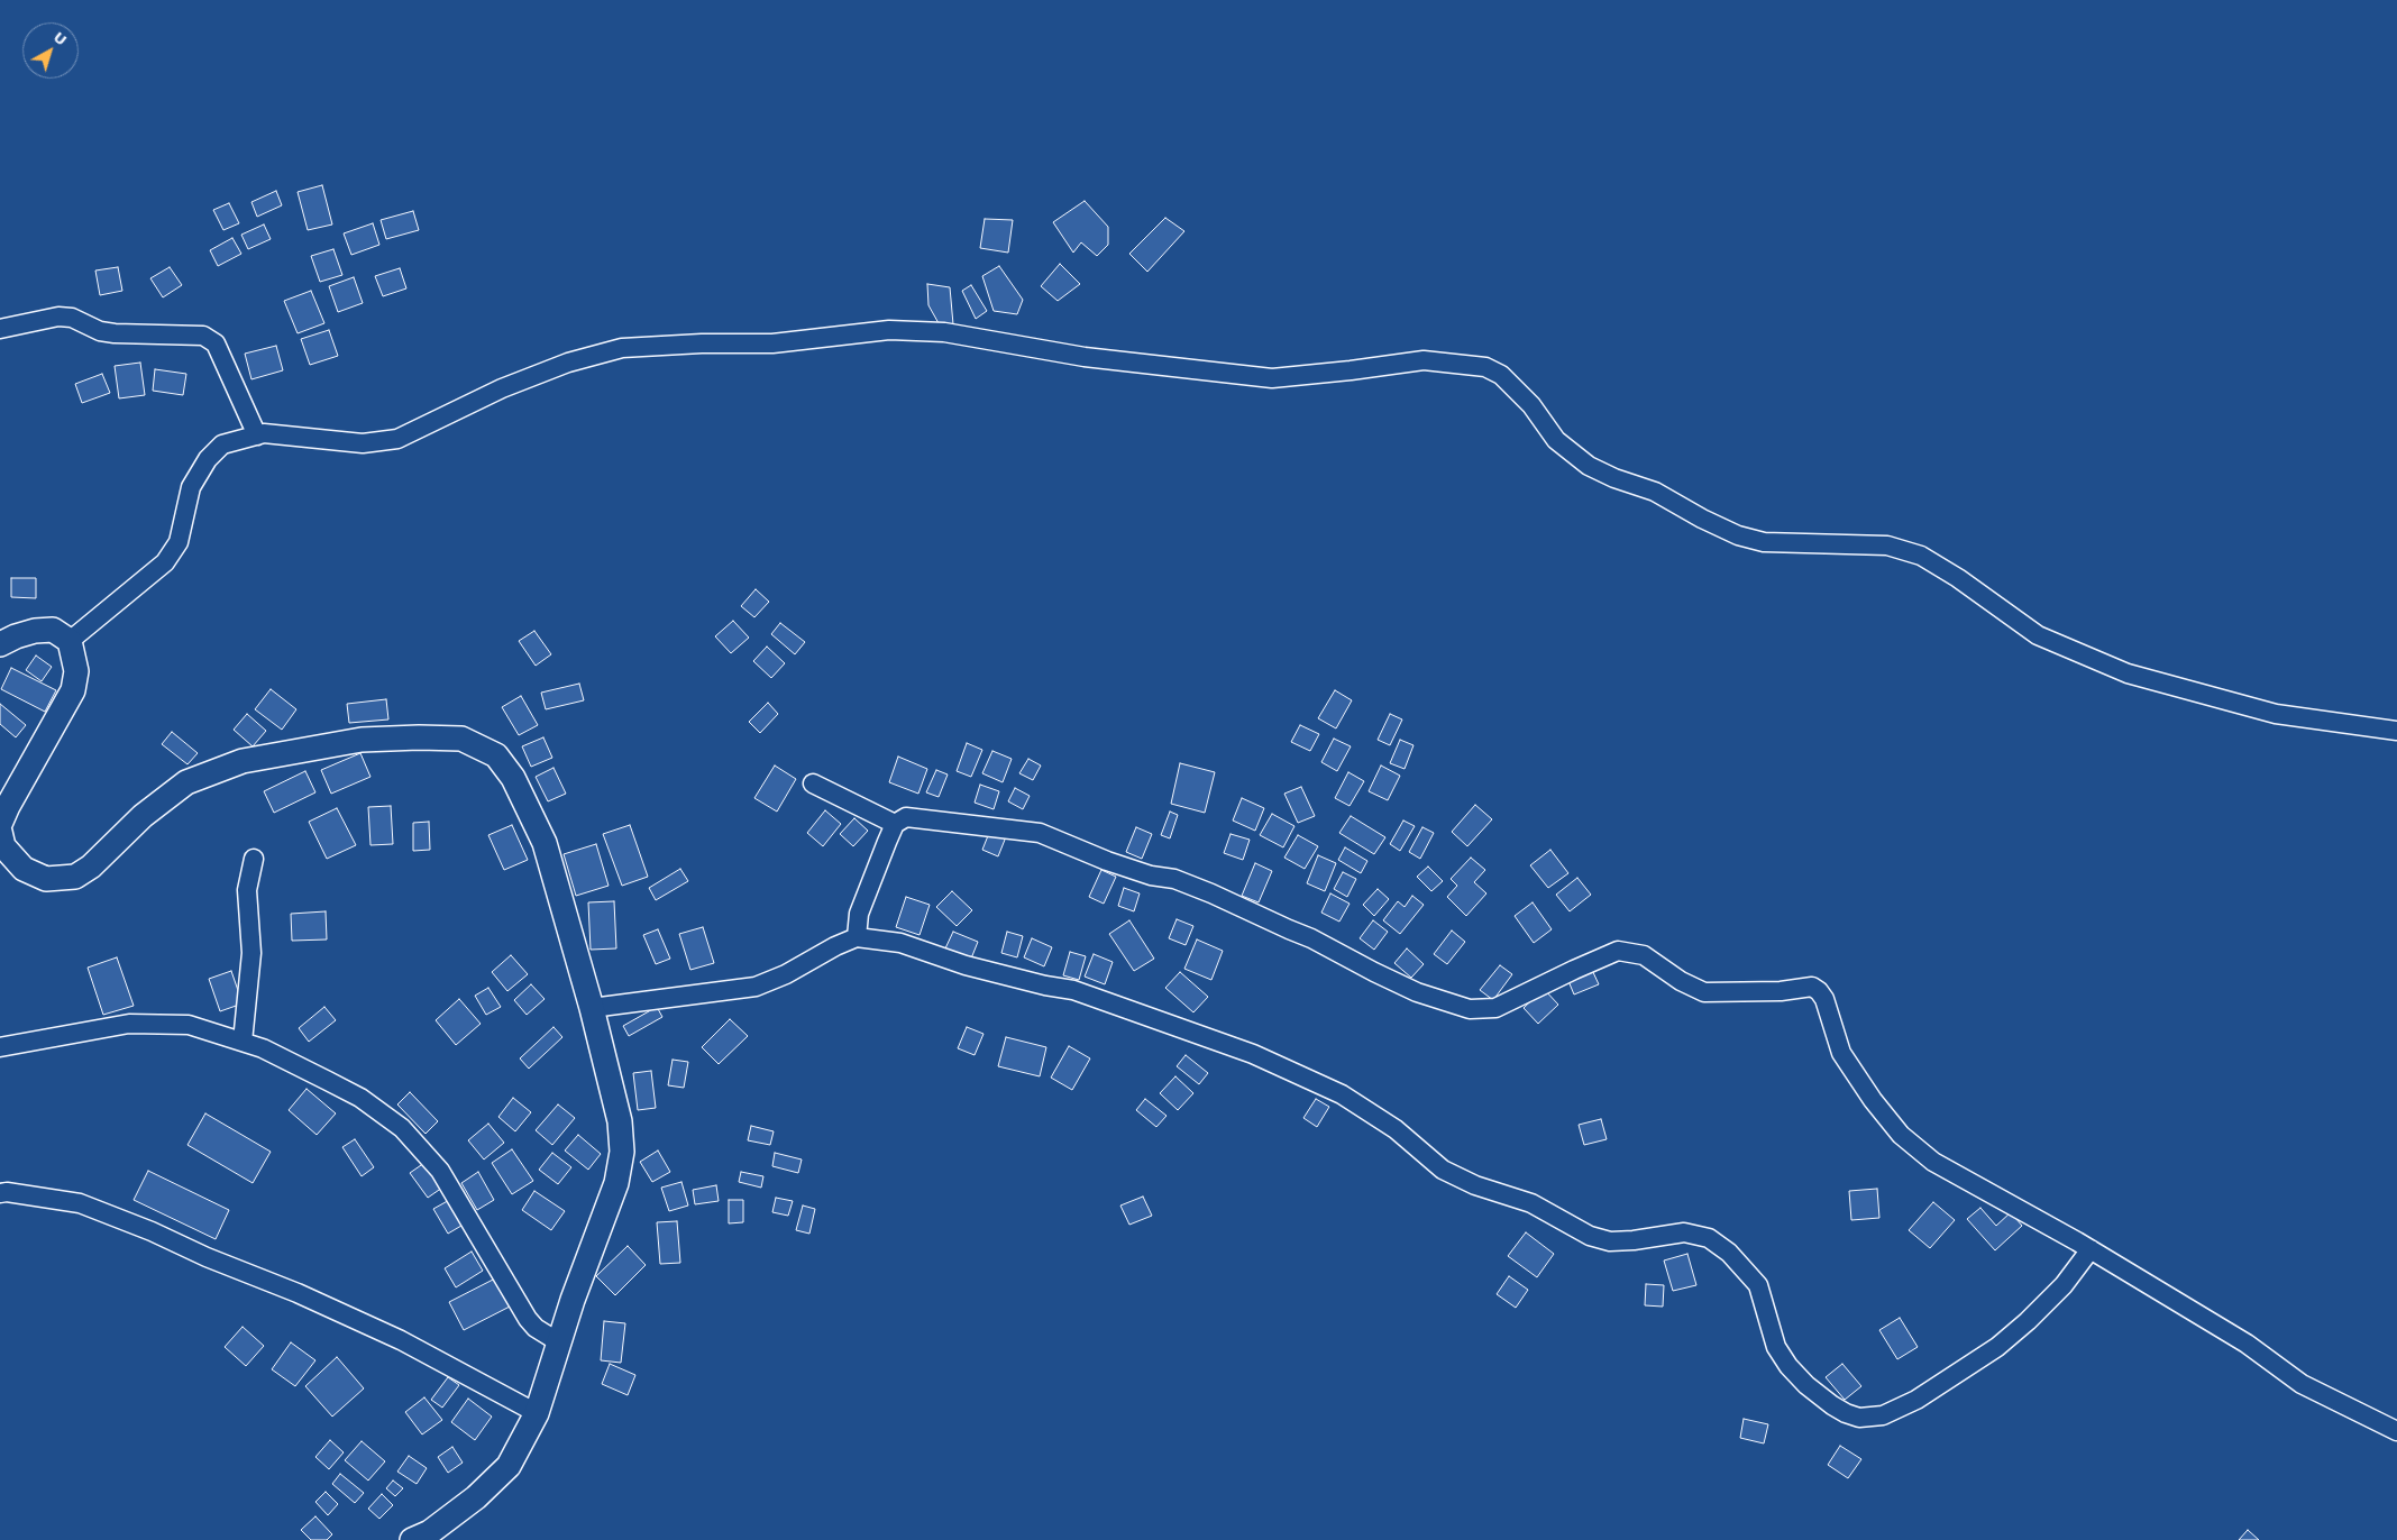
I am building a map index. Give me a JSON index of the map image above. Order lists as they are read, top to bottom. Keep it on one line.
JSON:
{"north":"top right"}
